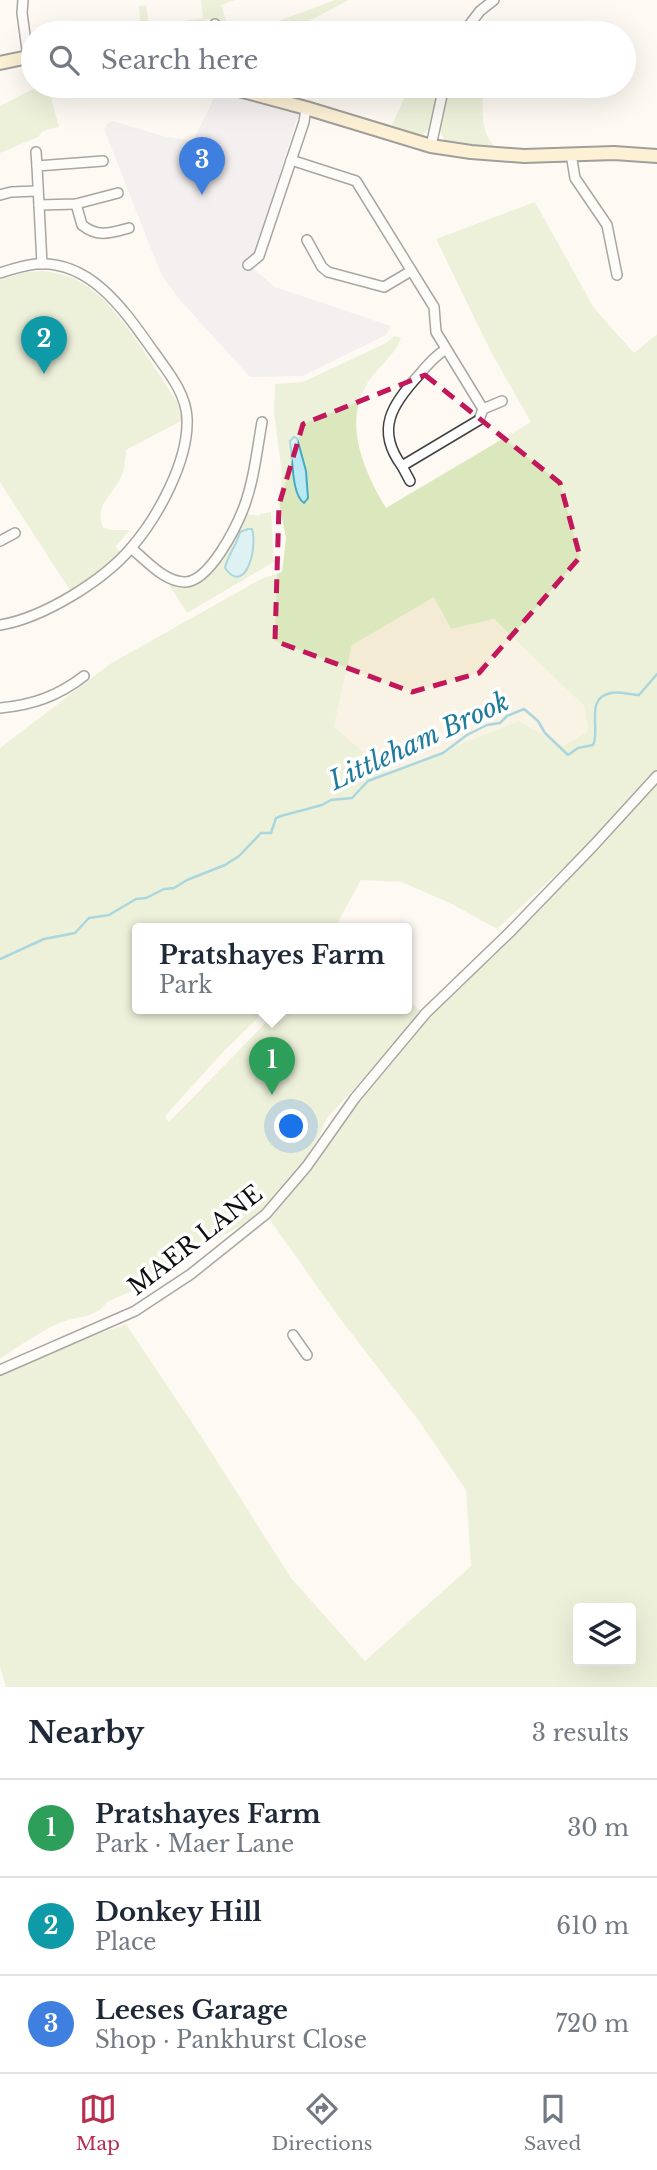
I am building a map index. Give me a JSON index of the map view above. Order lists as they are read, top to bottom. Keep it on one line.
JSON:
{"streets":{"street":["MAER LANE"]},"water":["Littleham Brook"],"page":{"search":"Search here","pins":["3","2","1"],"popup":["Pratshayes Farm","Park"],"heading":["Nearby","3 results"],"list":[{"mark":"1","name":"Pratshayes Farm","note":"Park · Maer Lane","value":"30 m"},{"mark":"2","name":"Donkey Hill","note":"Place","value":"610 m"},{"mark":"3","name":"Leeses Garage","note":"Shop · Pankhurst Close","value":"720 m"}],"nav":["Map","Directions","Saved"]}}
